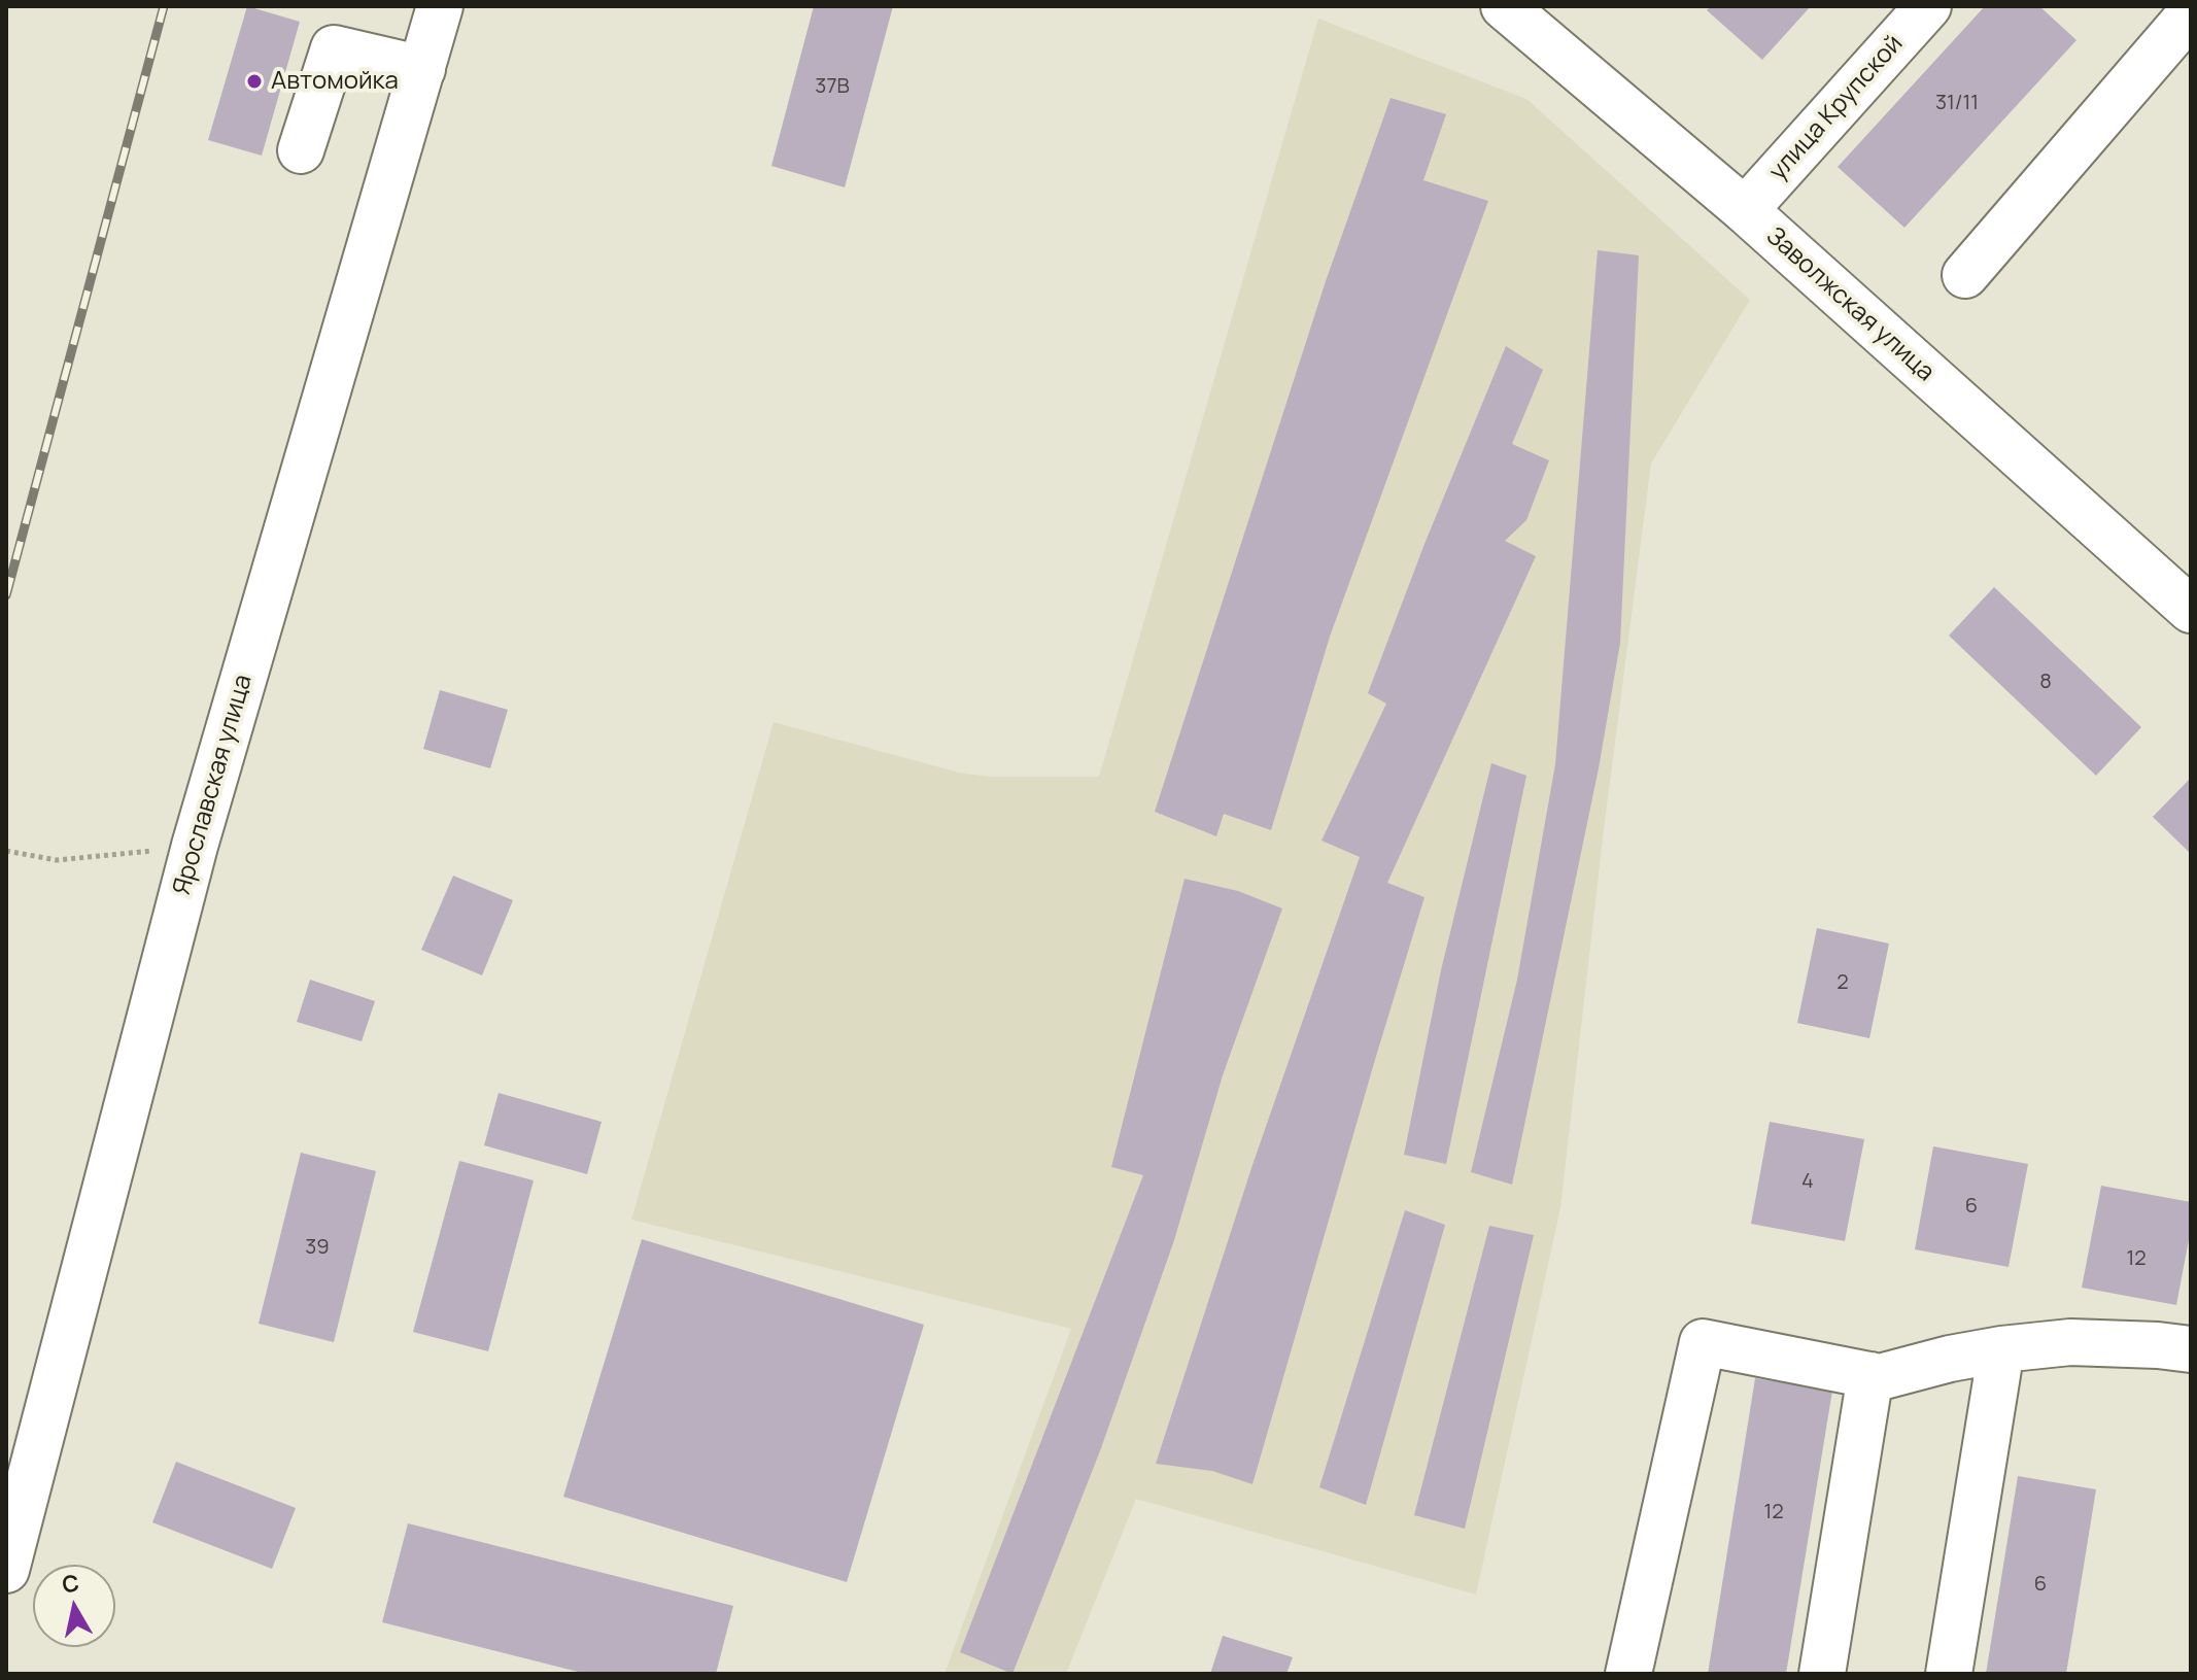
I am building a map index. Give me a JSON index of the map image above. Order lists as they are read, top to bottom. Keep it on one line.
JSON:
{"streets":{"main road":["улица Крупской","Заволжская улица","Ярославская улица"]},"crossings":[["улица Крупской","Заволжская улица"]],"places":["Автомойка"],"house_numbers":["37В","31/11","8","2","4","6","39","12","12","6"],"north":"top"}
